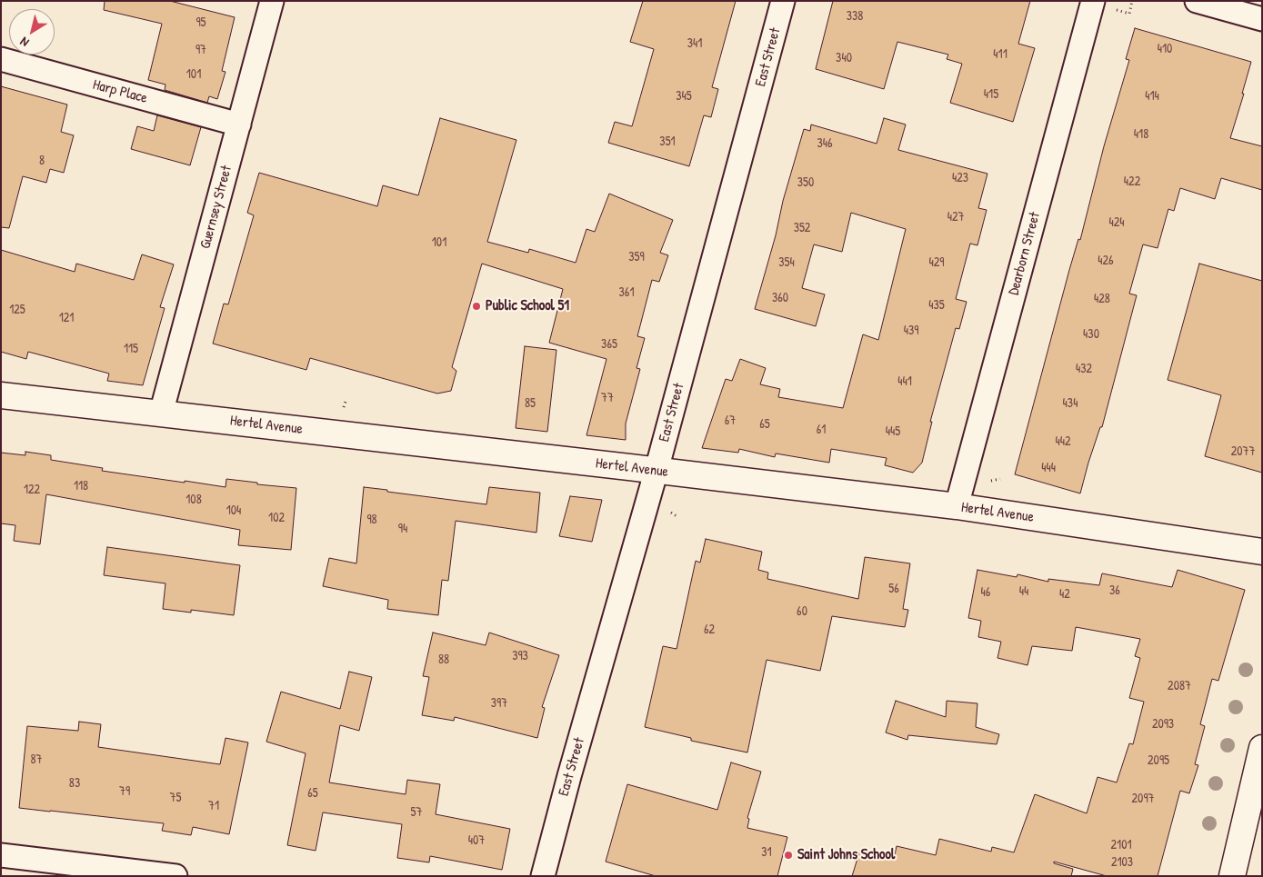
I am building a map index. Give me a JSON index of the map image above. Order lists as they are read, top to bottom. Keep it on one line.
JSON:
{"streets":{"street":["East Street","Harp Place","Guernsey Street","Dearborn Street","Hertel Avenue"]},"crossings":[["East Street","Hertel Avenue"],["Harp Place","Guernsey Street"],["Guernsey Street","Hertel Avenue"],["Dearborn Street","Hertel Avenue"]],"places":["Public School 51","Saint Johns School"],"house_numbers":["338","95","341","410","97","411","340","101","415","345","414","418","351","346","8","423","422","350","427","424","352","101","359","426","354","429","361","360","428","435","125","121","439","430","365","115","432","441","77","85","434","67","65","61","445","442","2077","444","118","122","108","104","102","98","94","56","36","44","46","42","60","62","393","88","2087","397","2093","87","2095","83","79","65","75","2097","71","57","407","2101","31","2103"],"north":"bottom left"}
